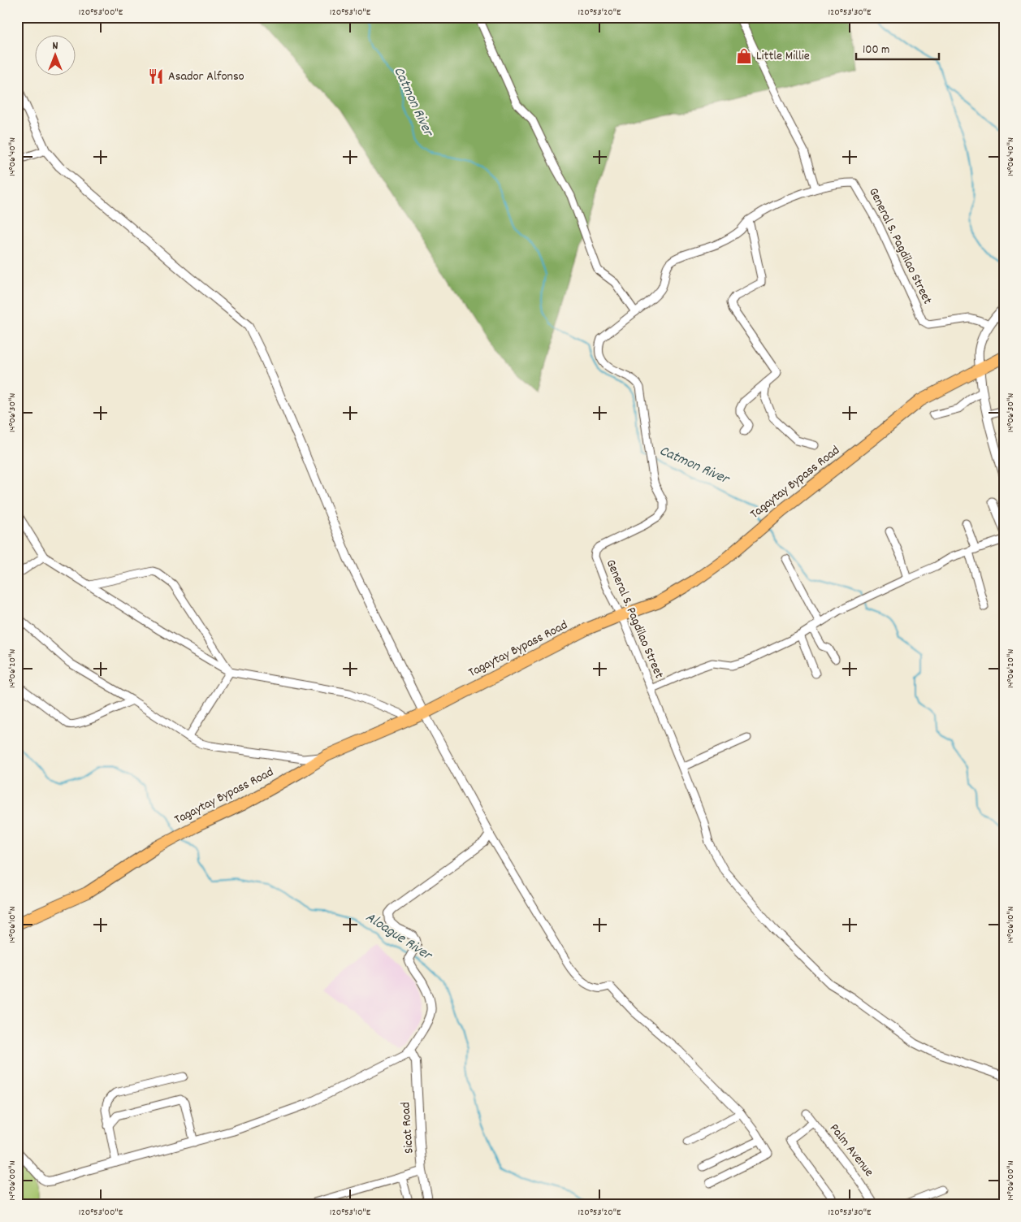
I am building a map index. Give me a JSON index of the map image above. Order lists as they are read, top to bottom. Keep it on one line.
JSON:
{"streets":{"main road":["Tagaytay Bypass Road"],"street":["General S. Pagdilao Street","Sicat Road","Palm Avenue"]},"crossings":[["General S. Pagdilao Street","Tagaytay Bypass Road"]],"water":["Catmon River","Aloague River"],"places":{"shop":["Little Millie"],"restaurant":["Asador Alfonso"]},"scale_bar":"100 m","north":"top","coordinates":["120°53'00\"E","120°53'10\"E","120°53'20\"E","120°53'30\"E","14°06'40\"N","14°06'30\"N","14°06'20\"N","14°06'10\"N","14°06'00\"N"]}
